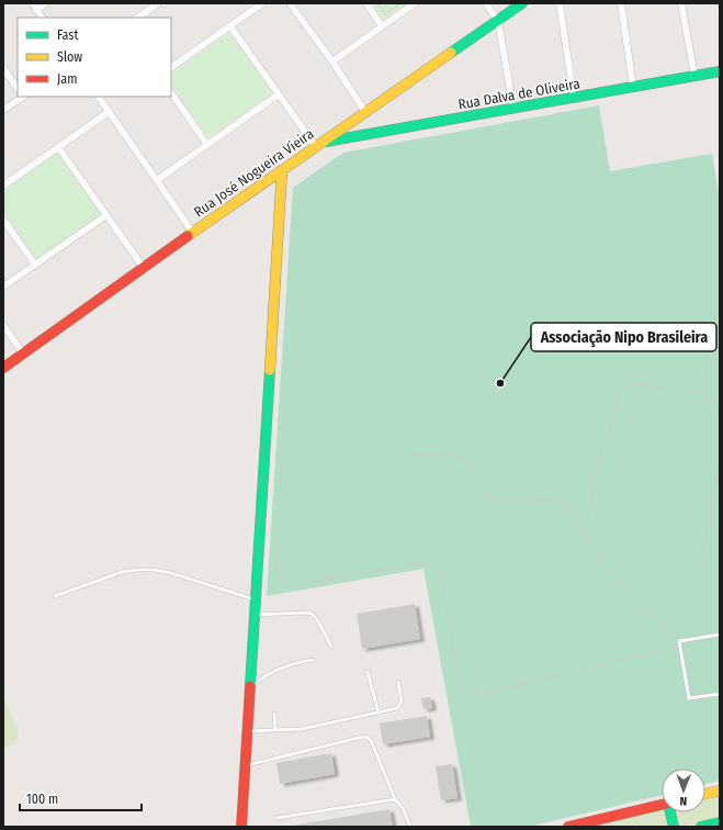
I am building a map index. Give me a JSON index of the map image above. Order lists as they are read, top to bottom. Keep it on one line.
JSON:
{"streets":{"street":["Rua Dalva de Oliveira","Rua José Nogueira Vieira"]},"crossings":[["Rua Dalva de Oliveira","Rua José Nogueira Vieira"]],"places":["Associação Nipo Brasileira"],"legend":["Fast","Slow","Jam"],"scale_bar":"100 m","north":"bottom"}
